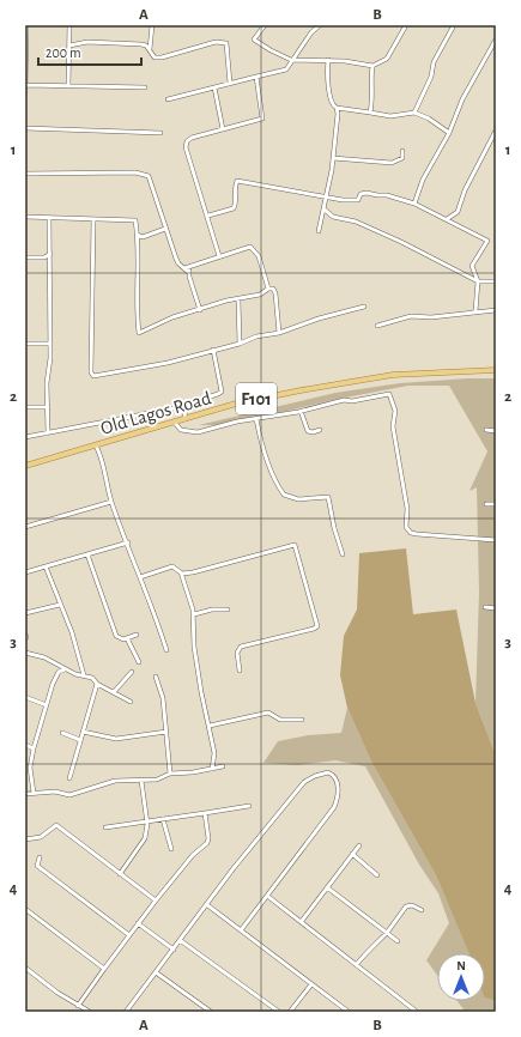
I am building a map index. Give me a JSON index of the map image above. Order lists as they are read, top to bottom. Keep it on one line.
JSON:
{"streets":{"main road":["F101","Old Lagos Road"]},"scale_bar":"200 m","north":"top","grid":{"columns":["A","B"],"rows":["1","2","3","4"]}}
